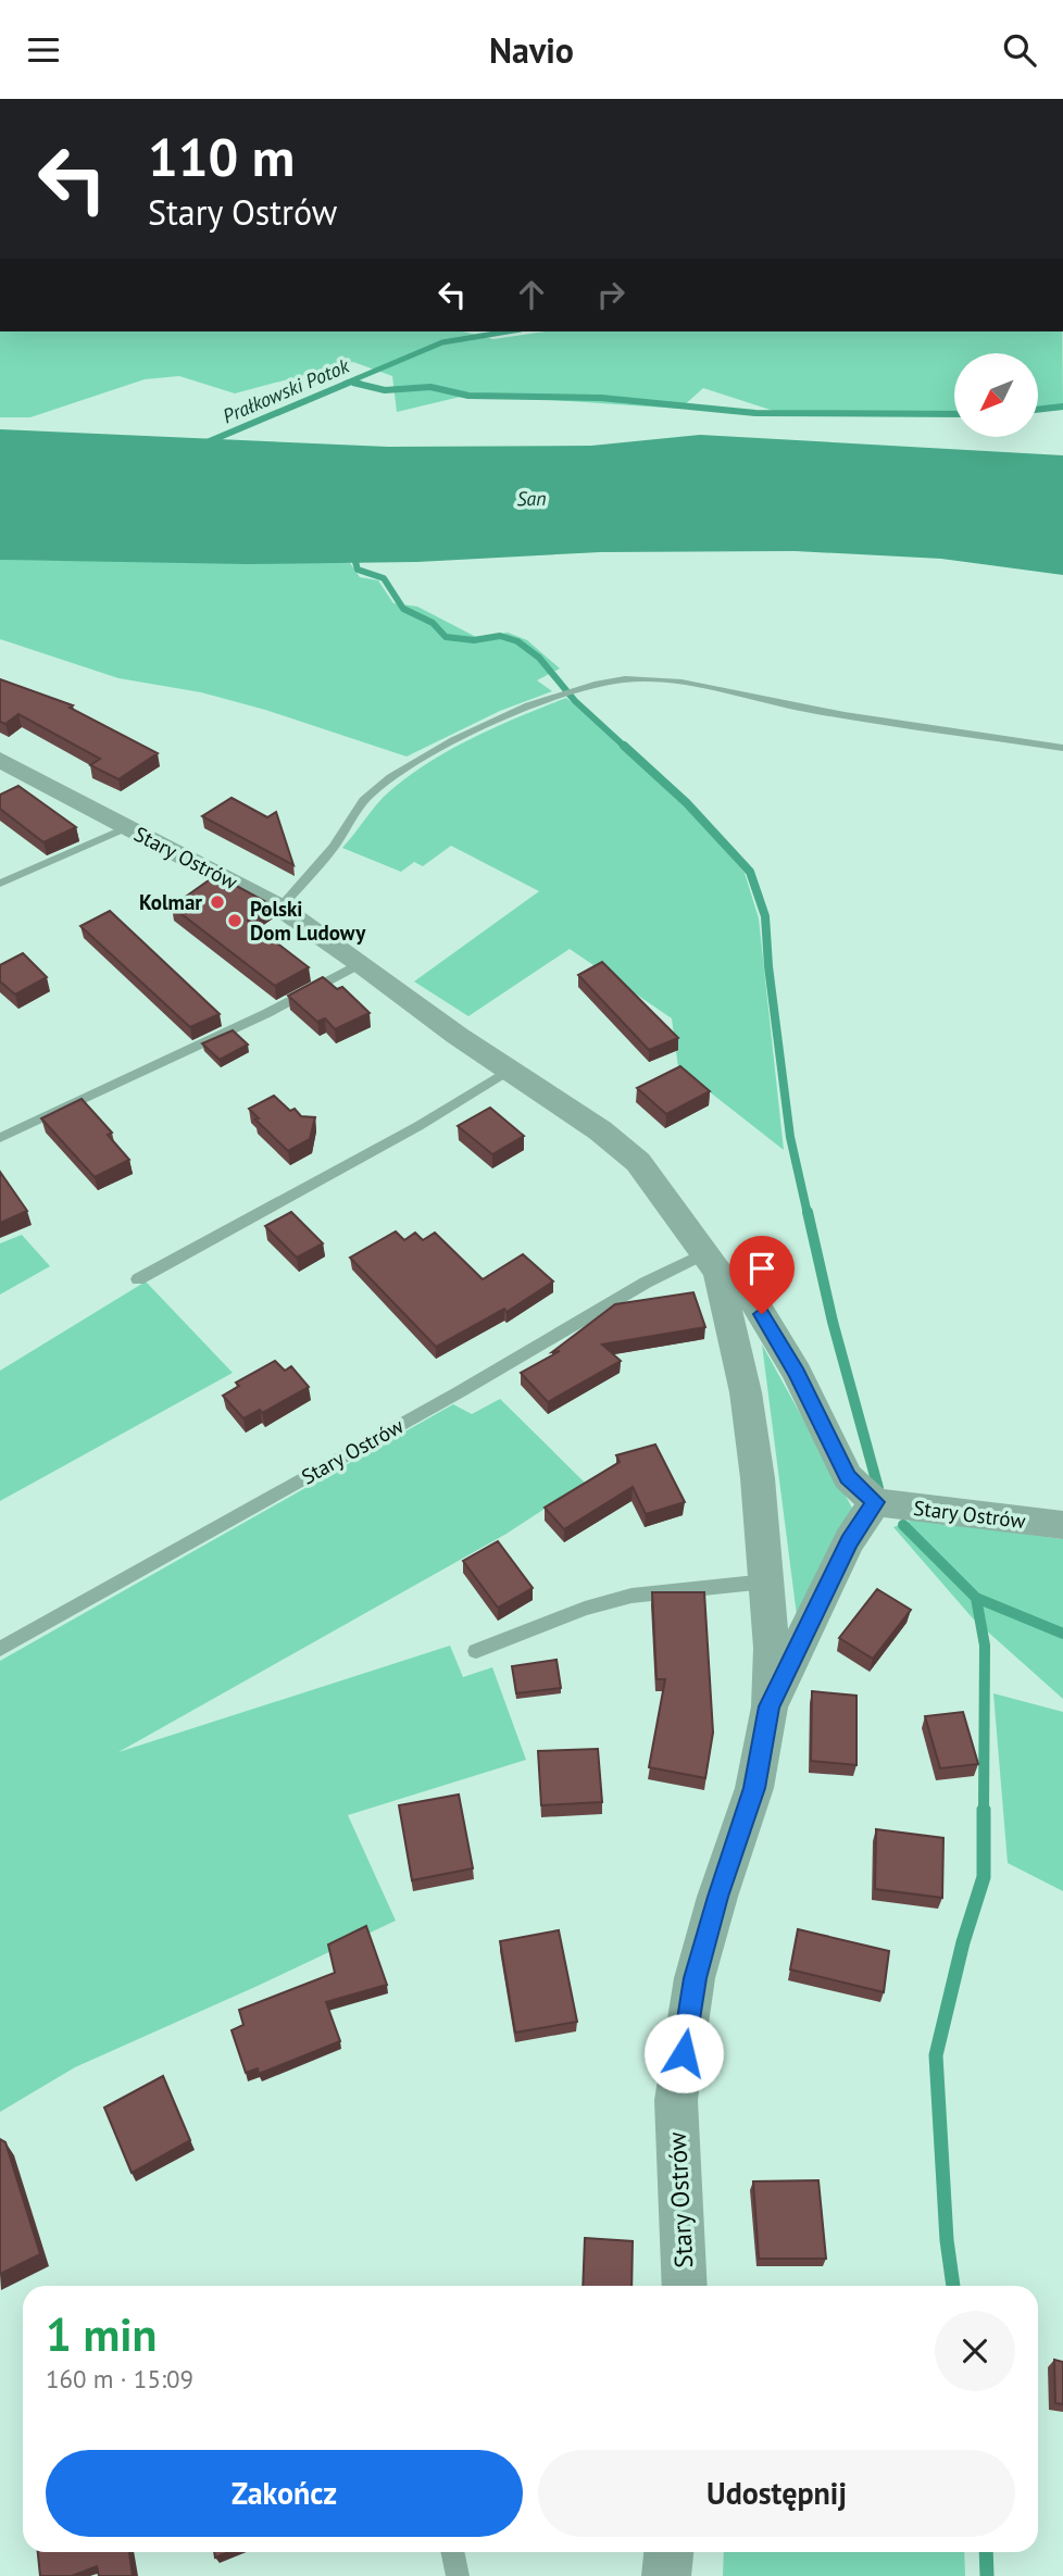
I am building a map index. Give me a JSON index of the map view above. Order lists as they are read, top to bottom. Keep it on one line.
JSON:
{"streets":{"street":["Stary Ostrów"]},"water":["Prałkowski Potok","San"],"places":["Kolmar","Polski Dom Ludowy"],"north":"bottom left","page":{"header":"Navio","turn":["110 m","Stary Ostrów"],"heading":["1 min","160 m · 15:09"],"buttons":["Zakończ","Udostępnij"]}}
